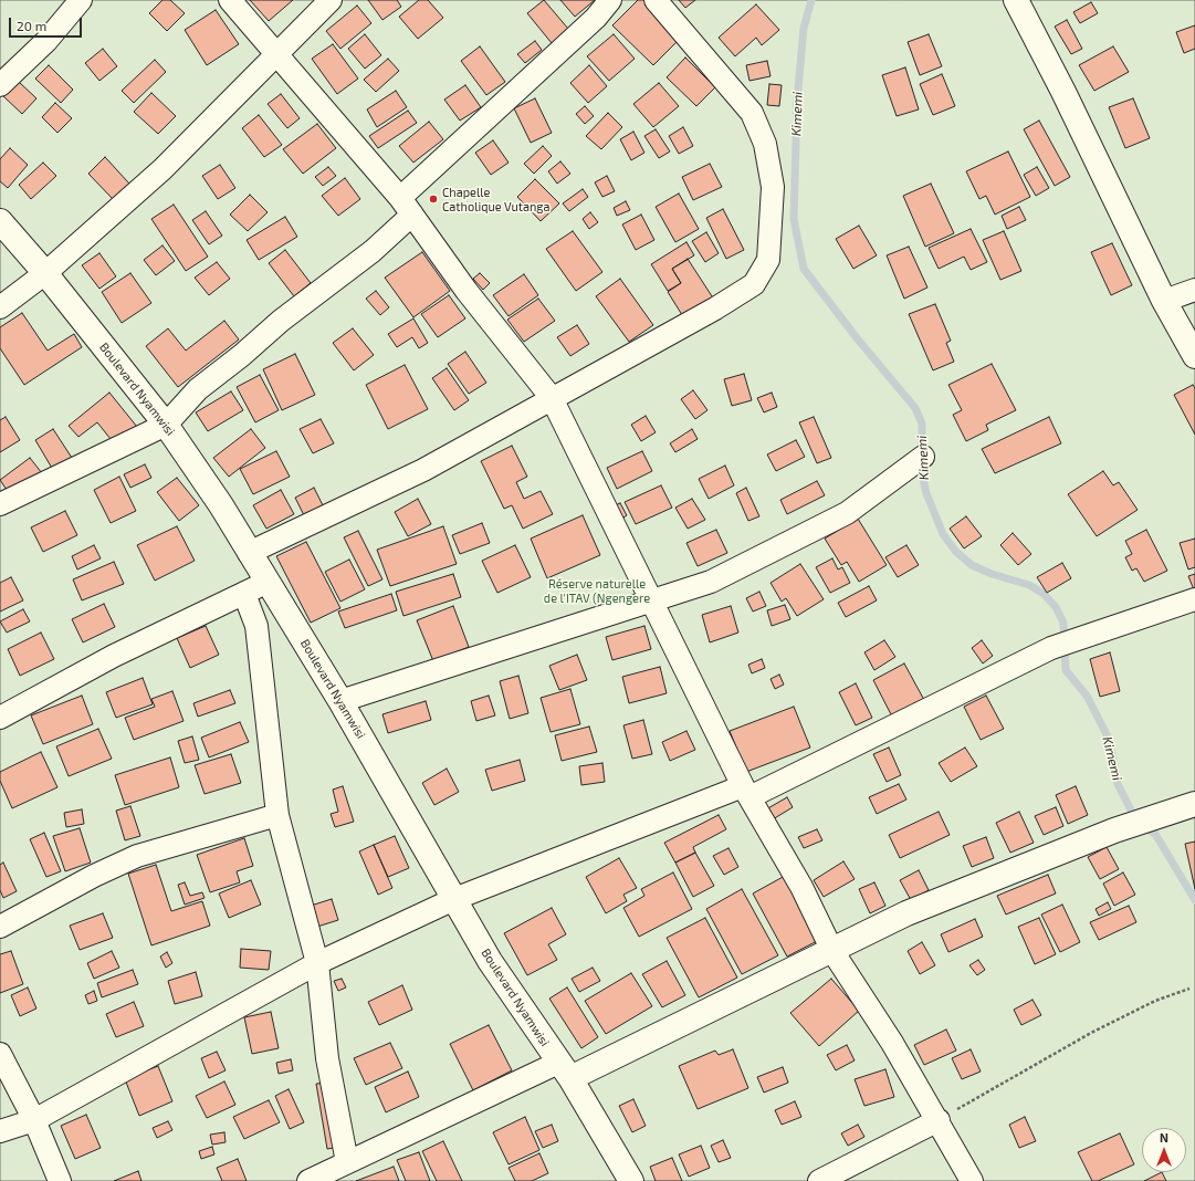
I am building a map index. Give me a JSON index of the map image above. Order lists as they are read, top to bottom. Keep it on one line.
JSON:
{"streets":{"main road":["Boulevard Nyamwisi"]},"water":["Kimemi"],"parks":["Réserve naturelle de l'ITAV (Ngengere"],"places":["Chapelle Catholique Vutanga"],"scale_bar":"20 m","north":"top"}
